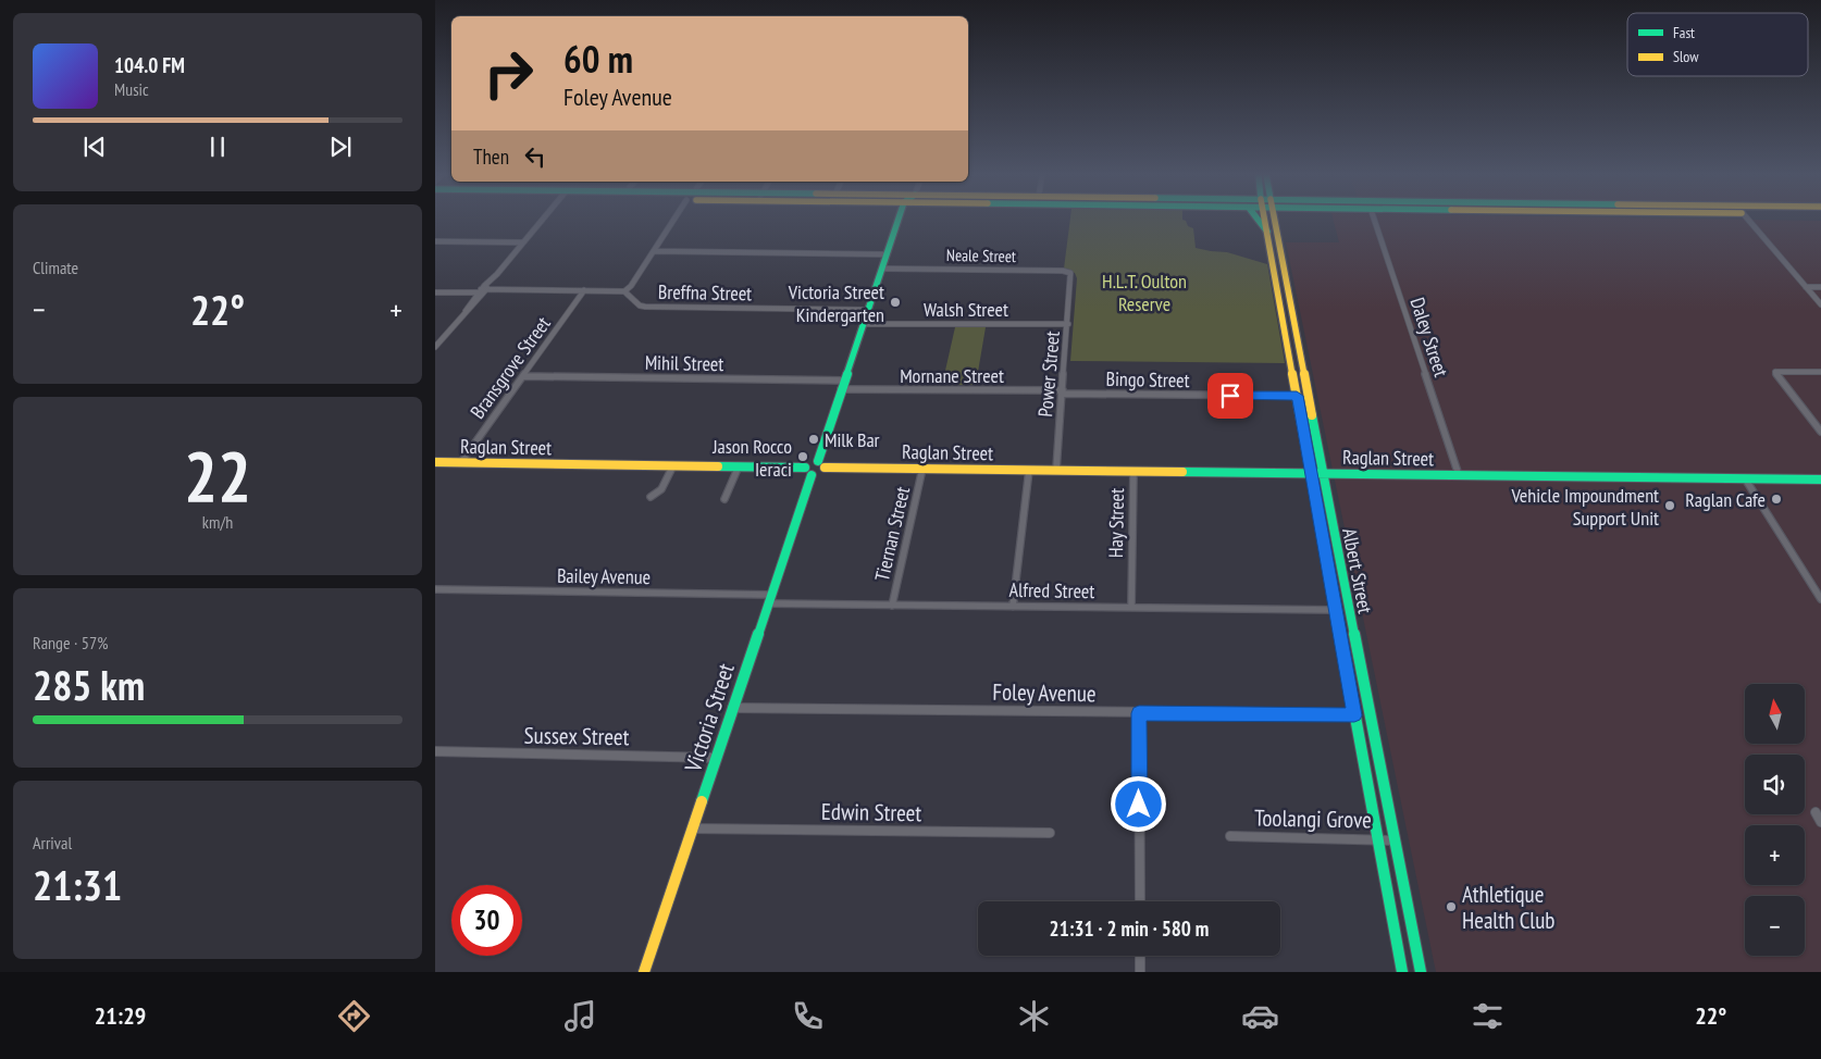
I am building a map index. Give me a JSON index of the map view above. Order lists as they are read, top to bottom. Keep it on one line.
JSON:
{"streets":{"main road":["Raglan Street","Albert Street","Victoria Street"],"street":["Neale Street","Breffna Street","Walsh Street","Daley Street","Mihil Street","Bransgrove Street","Power Street","Mornane Street","Bingo Street","Hay Street","Tiernan Street","Bailey Avenue","Alfred Street","Foley Avenue","Sussex Street","Edwin Street","Toolangi Grove"]},"crossings":[["Neale Street","Power Street"],["Walsh Street","Power Street"],["Daley Street","Raglan Street"],["Mihil Street","Bransgrove Street"],["Mihil Street","Mornane Street"],["Bransgrove Street","Raglan Street"],["Power Street","Mornane Street"],["Power Street","Bingo Street"],["Power Street","Raglan Street"],["Mornane Street","Bingo Street"],["Bingo Street","Albert Street"],["Raglan Street","Hay Street"],["Raglan Street","Tiernan Street"],["Raglan Street","Albert Street"],["Raglan Street","Victoria Street"],["Hay Street","Alfred Street"],["Tiernan Street","Alfred Street"],["Albert Street","Alfred Street"],["Albert Street","Foley Avenue"],["Albert Street","Toolangi Grove"],["Bailey Avenue","Victoria Street"],["Alfred Street","Victoria Street"],["Foley Avenue","Victoria Street"],["Victoria Street","Sussex Street"],["Victoria Street","Edwin Street"]],"parks":["H.L.T. Oulton Reserve"],"places":["Victoria Street Kindergarten","Milk Bar","Jason Rocco Ieraci","Raglan Cafe","Vehicle Impoundment Support Unit","Athletique Health Club"],"legend":["Fast","Slow"],"north":"top","page":{"turn":["60 m","Foley Avenue"],"song":["104.0 FM","Music"],"then":"Then","tile":["Climate",["22","km/h"],["Range · 57%","285 km"],["Arrival","21:31"]],"heat":["−","22°","+"],"map_buttons":["+","−"],"limit":"30","trip":"21:31 · 2 min · 580 m","tabs":["21:29","22°"]}}
